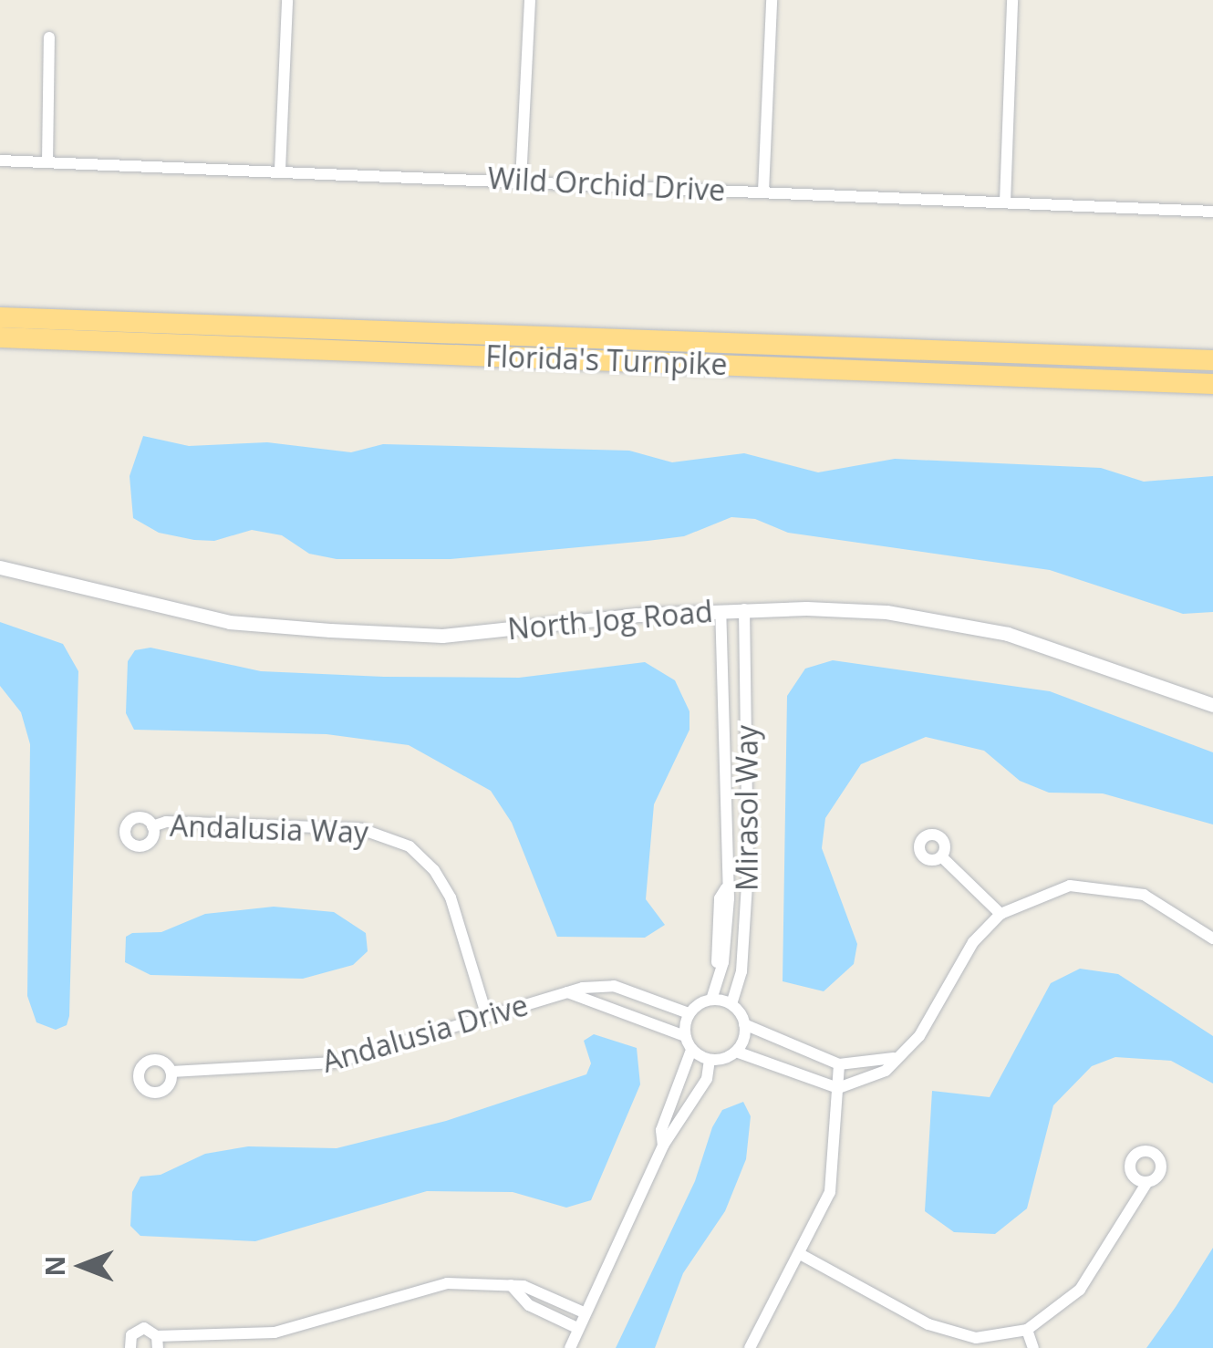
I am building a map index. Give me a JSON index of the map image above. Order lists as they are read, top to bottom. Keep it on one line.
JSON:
{"streets":{"highway":["Florida's Turnpike"],"street":["Wild Orchid Drive","North Jog Road","Mirasol Way","Andalusia Way","Andalusia Drive"]},"crossings":[["North Jog Road","Mirasol Way"],["Mirasol Way","Andalusia Drive"],["Andalusia Way","Andalusia Drive"]],"north":"left"}
